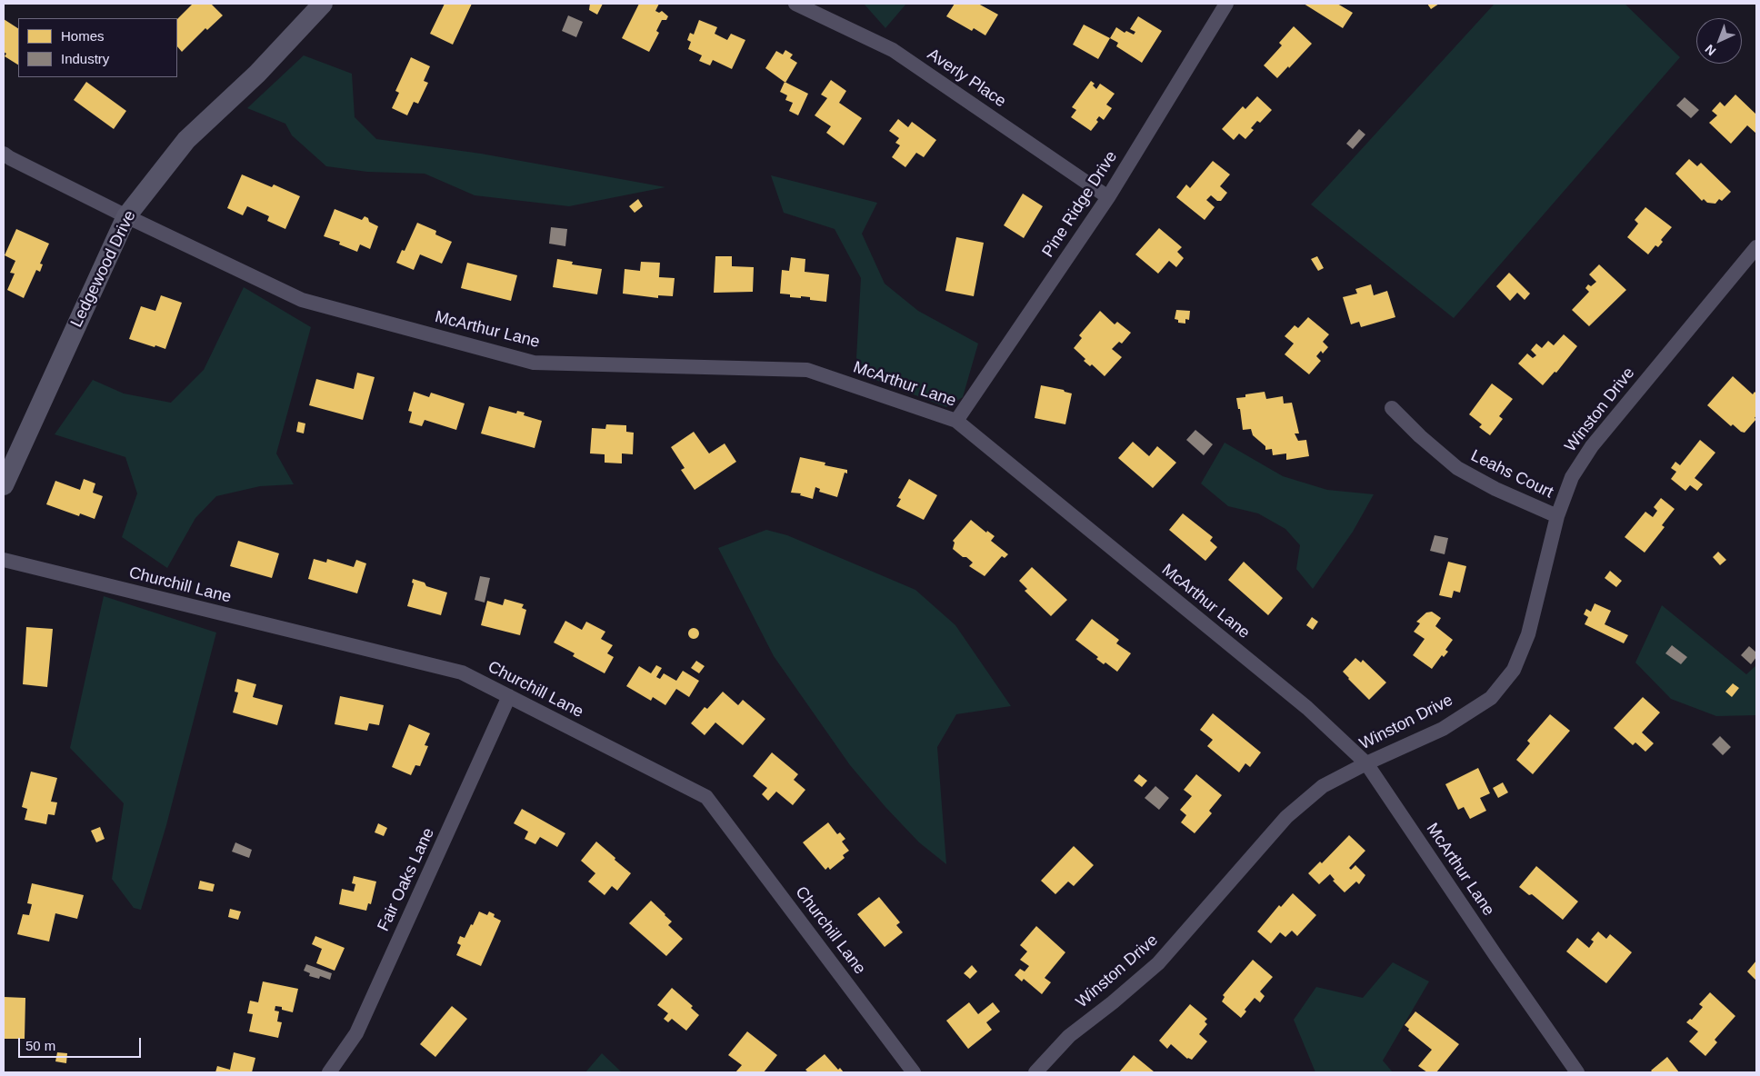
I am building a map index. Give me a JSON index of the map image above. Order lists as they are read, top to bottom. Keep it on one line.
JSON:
{"streets":{"street":["Averly Place","Pine Ridge Drive","Ledgewood Drive","McArthur Lane","Winston Drive","Leahs Court","Churchill Lane","Fair Oaks Lane"]},"crossings":[["Averly Place","Pine Ridge Drive"],["Pine Ridge Drive","McArthur Lane"],["Ledgewood Drive","McArthur Lane"],["McArthur Lane","Winston Drive"],["Winston Drive","Leahs Court"],["Churchill Lane","Fair Oaks Lane"]],"legend":["Homes","Industry"],"scale_bar":"50 m","north":"bottom left"}
